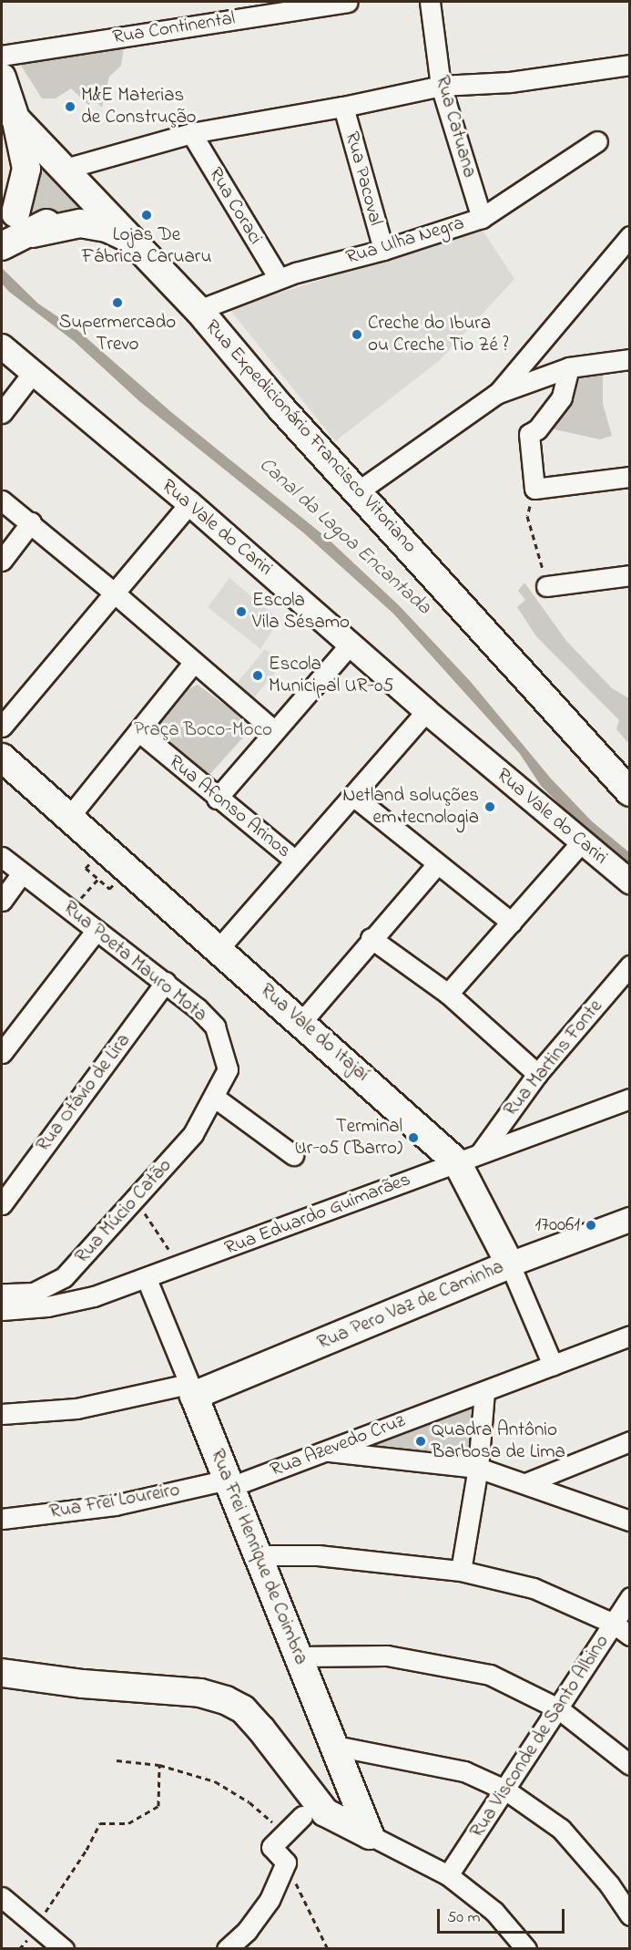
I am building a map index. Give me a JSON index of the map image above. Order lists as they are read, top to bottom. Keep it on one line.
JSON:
{"streets":{"main road":["Rua Expedicionário Francisco Vitoriano","Rua Vale do Itajaí","Rua Pero Vaz de Caminha","Rua Frei Henrique de Coimbra"],"street":["Rua Continental","Rua Catuana","Rua Pacoval","Rua Coraci","Rua Ulha Negra","Rua Vale do Cariri","Rua Afonso Arinos","Rua Poeta Mauro Mota","Rua Martins Fonte","Rua Otávio de Lira","Rua Múcio Catão","Rua Eduardo Guimarães","Rua Azevedo Cruz","Rua Frei Loureiro","Rua Visconde de Santo Albino"]},"crossings":[["Rua Catuana","Rua Ulha Negra"],["Rua Pacoval","Rua Ulha Negra"],["Rua Coraci","Rua Ulha Negra"],["Rua Ulha Negra","Rua Expedicionário Francisco Vitoriano"],["Rua Poeta Mauro Mota","Rua Otávio de Lira"],["Rua Poeta Mauro Mota","Rua Múcio Catão"],["Rua Vale do Itajaí","Rua Martins Fonte"],["Rua Vale do Itajaí","Rua Eduardo Guimarães"],["Rua Vale do Itajaí","Rua Pero Vaz de Caminha"],["Rua Vale do Itajaí","Rua Azevedo Cruz"],["Rua Martins Fonte","Rua Eduardo Guimarães"],["Rua Eduardo Guimarães","Rua Frei Henrique de Coimbra"],["Rua Pero Vaz de Caminha","Rua Frei Henrique de Coimbra"],["Rua Azevedo Cruz","Rua Frei Loureiro"],["Rua Azevedo Cruz","Rua Frei Henrique de Coimbra"],["Rua Frei Loureiro","Rua Frei Henrique de Coimbra"]],"water":["Canal da Lagoa Encantada"],"parks":["Praça Boco-Moco"],"places":["M&E Materias de Construção","Lojas De Fábrica Caruaru","Supermercado Trevo","Creche do Ibura ou Creche Tio Zé ?","Escola Vila Sésamo","Escola Municipal UR-05","Netland soluções em tecnologia","Terminal Ur-05 (Barro)","170061","Quadra Antônio Barbosa de Lima"],"scale_bar":"50 m"}
